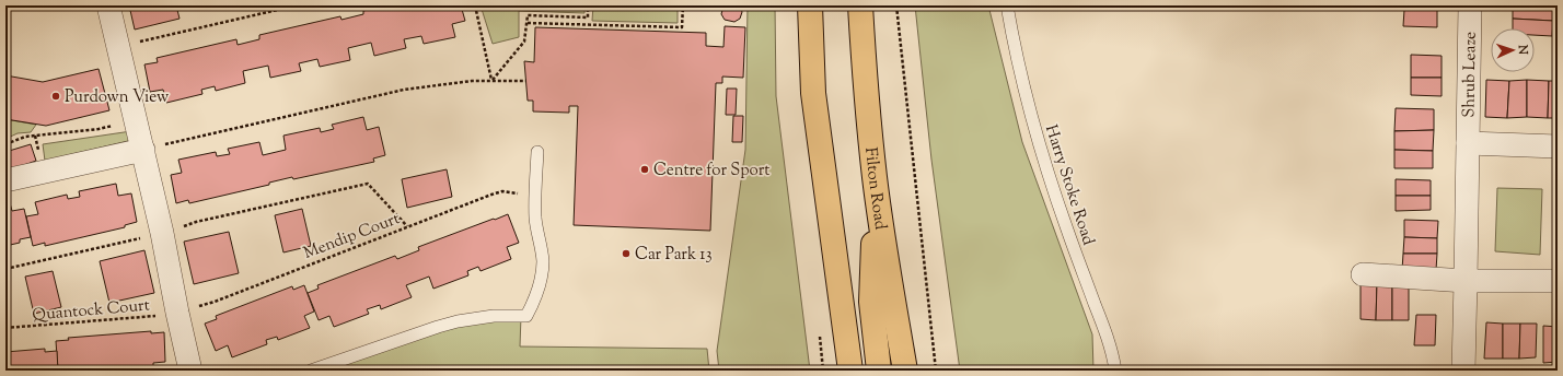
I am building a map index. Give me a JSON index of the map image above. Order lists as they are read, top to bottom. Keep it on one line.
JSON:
{"streets":{"main road":["Filton Road"],"street":["Shrub Leaze"],"lane":["Harry Stoke Road"],"path":["Mendip Court","Quantock Court"]},"crossings":[["Mendip Court","Quantock Court"]],"places":["Purdown View","Centre for Sport","Car Park 13"],"north":"right"}
